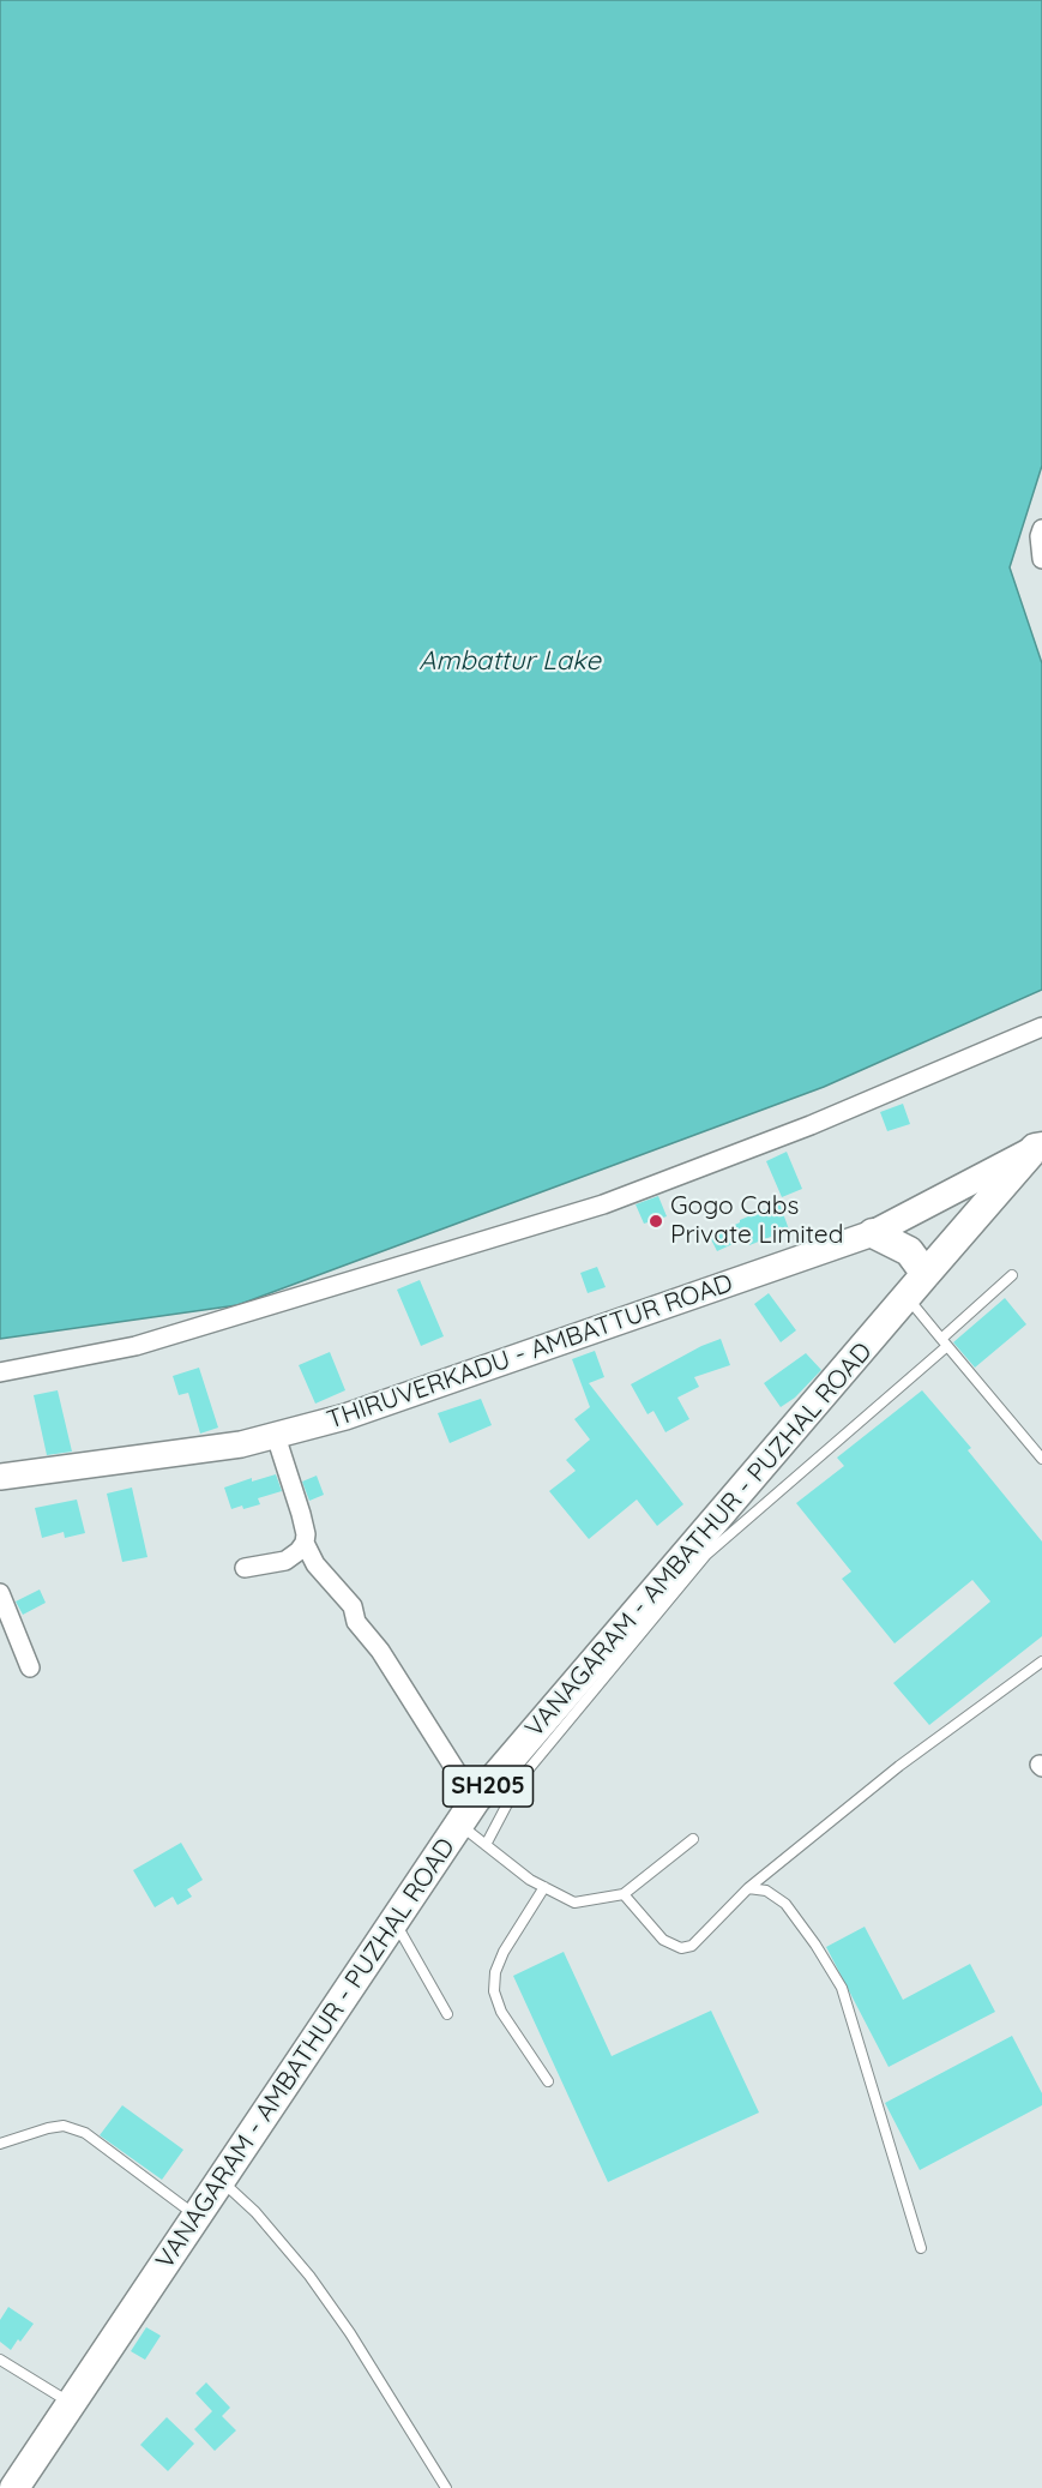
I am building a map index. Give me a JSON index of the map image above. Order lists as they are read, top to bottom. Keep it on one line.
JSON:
{"streets":{"main road":["THIRUVERKADU - AMBATTUR ROAD","VANAGARAM - AMBATHUR - PUZHAL ROAD","SH205"]},"crossings":[["THIRUVERKADU - AMBATTUR ROAD","VANAGARAM - AMBATHUR - PUZHAL ROAD"]],"water":["Ambattur Lake"],"places":["Gogo Cabs Private Limited"]}
